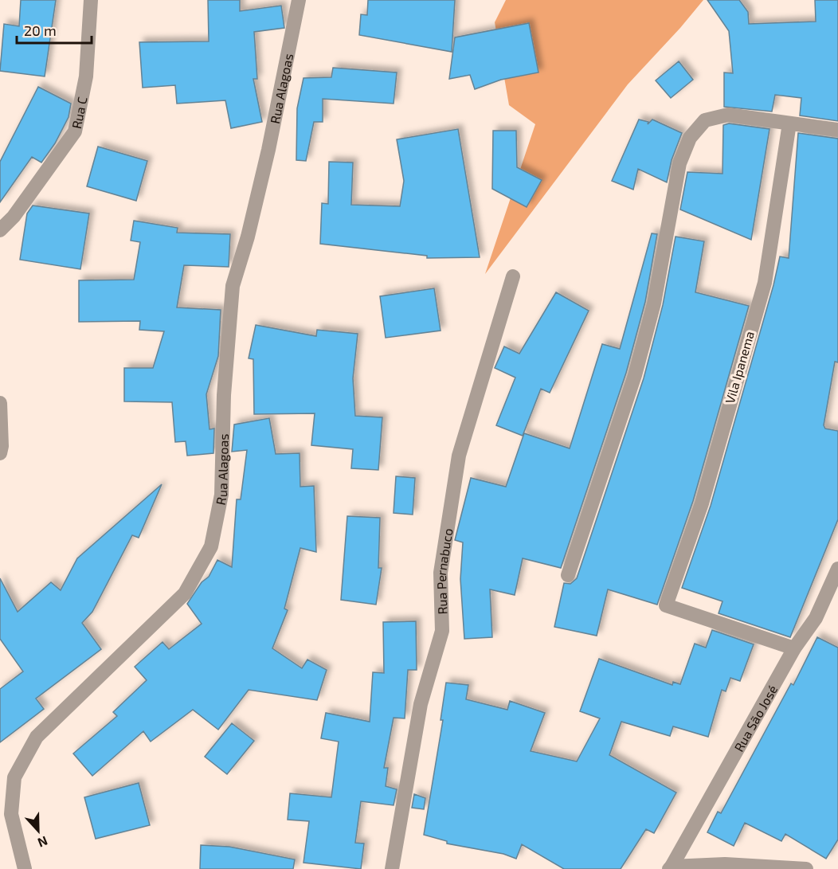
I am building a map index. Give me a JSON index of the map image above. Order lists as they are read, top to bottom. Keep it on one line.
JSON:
{"streets":{"street":["Rua Alagoas","Rua C","Vila Ipanema","Rua Pernabuco","Rua São José"]},"crossings":[["Vila Ipanema","Rua São José"]],"scale_bar":"20 m","north":"bottom"}
